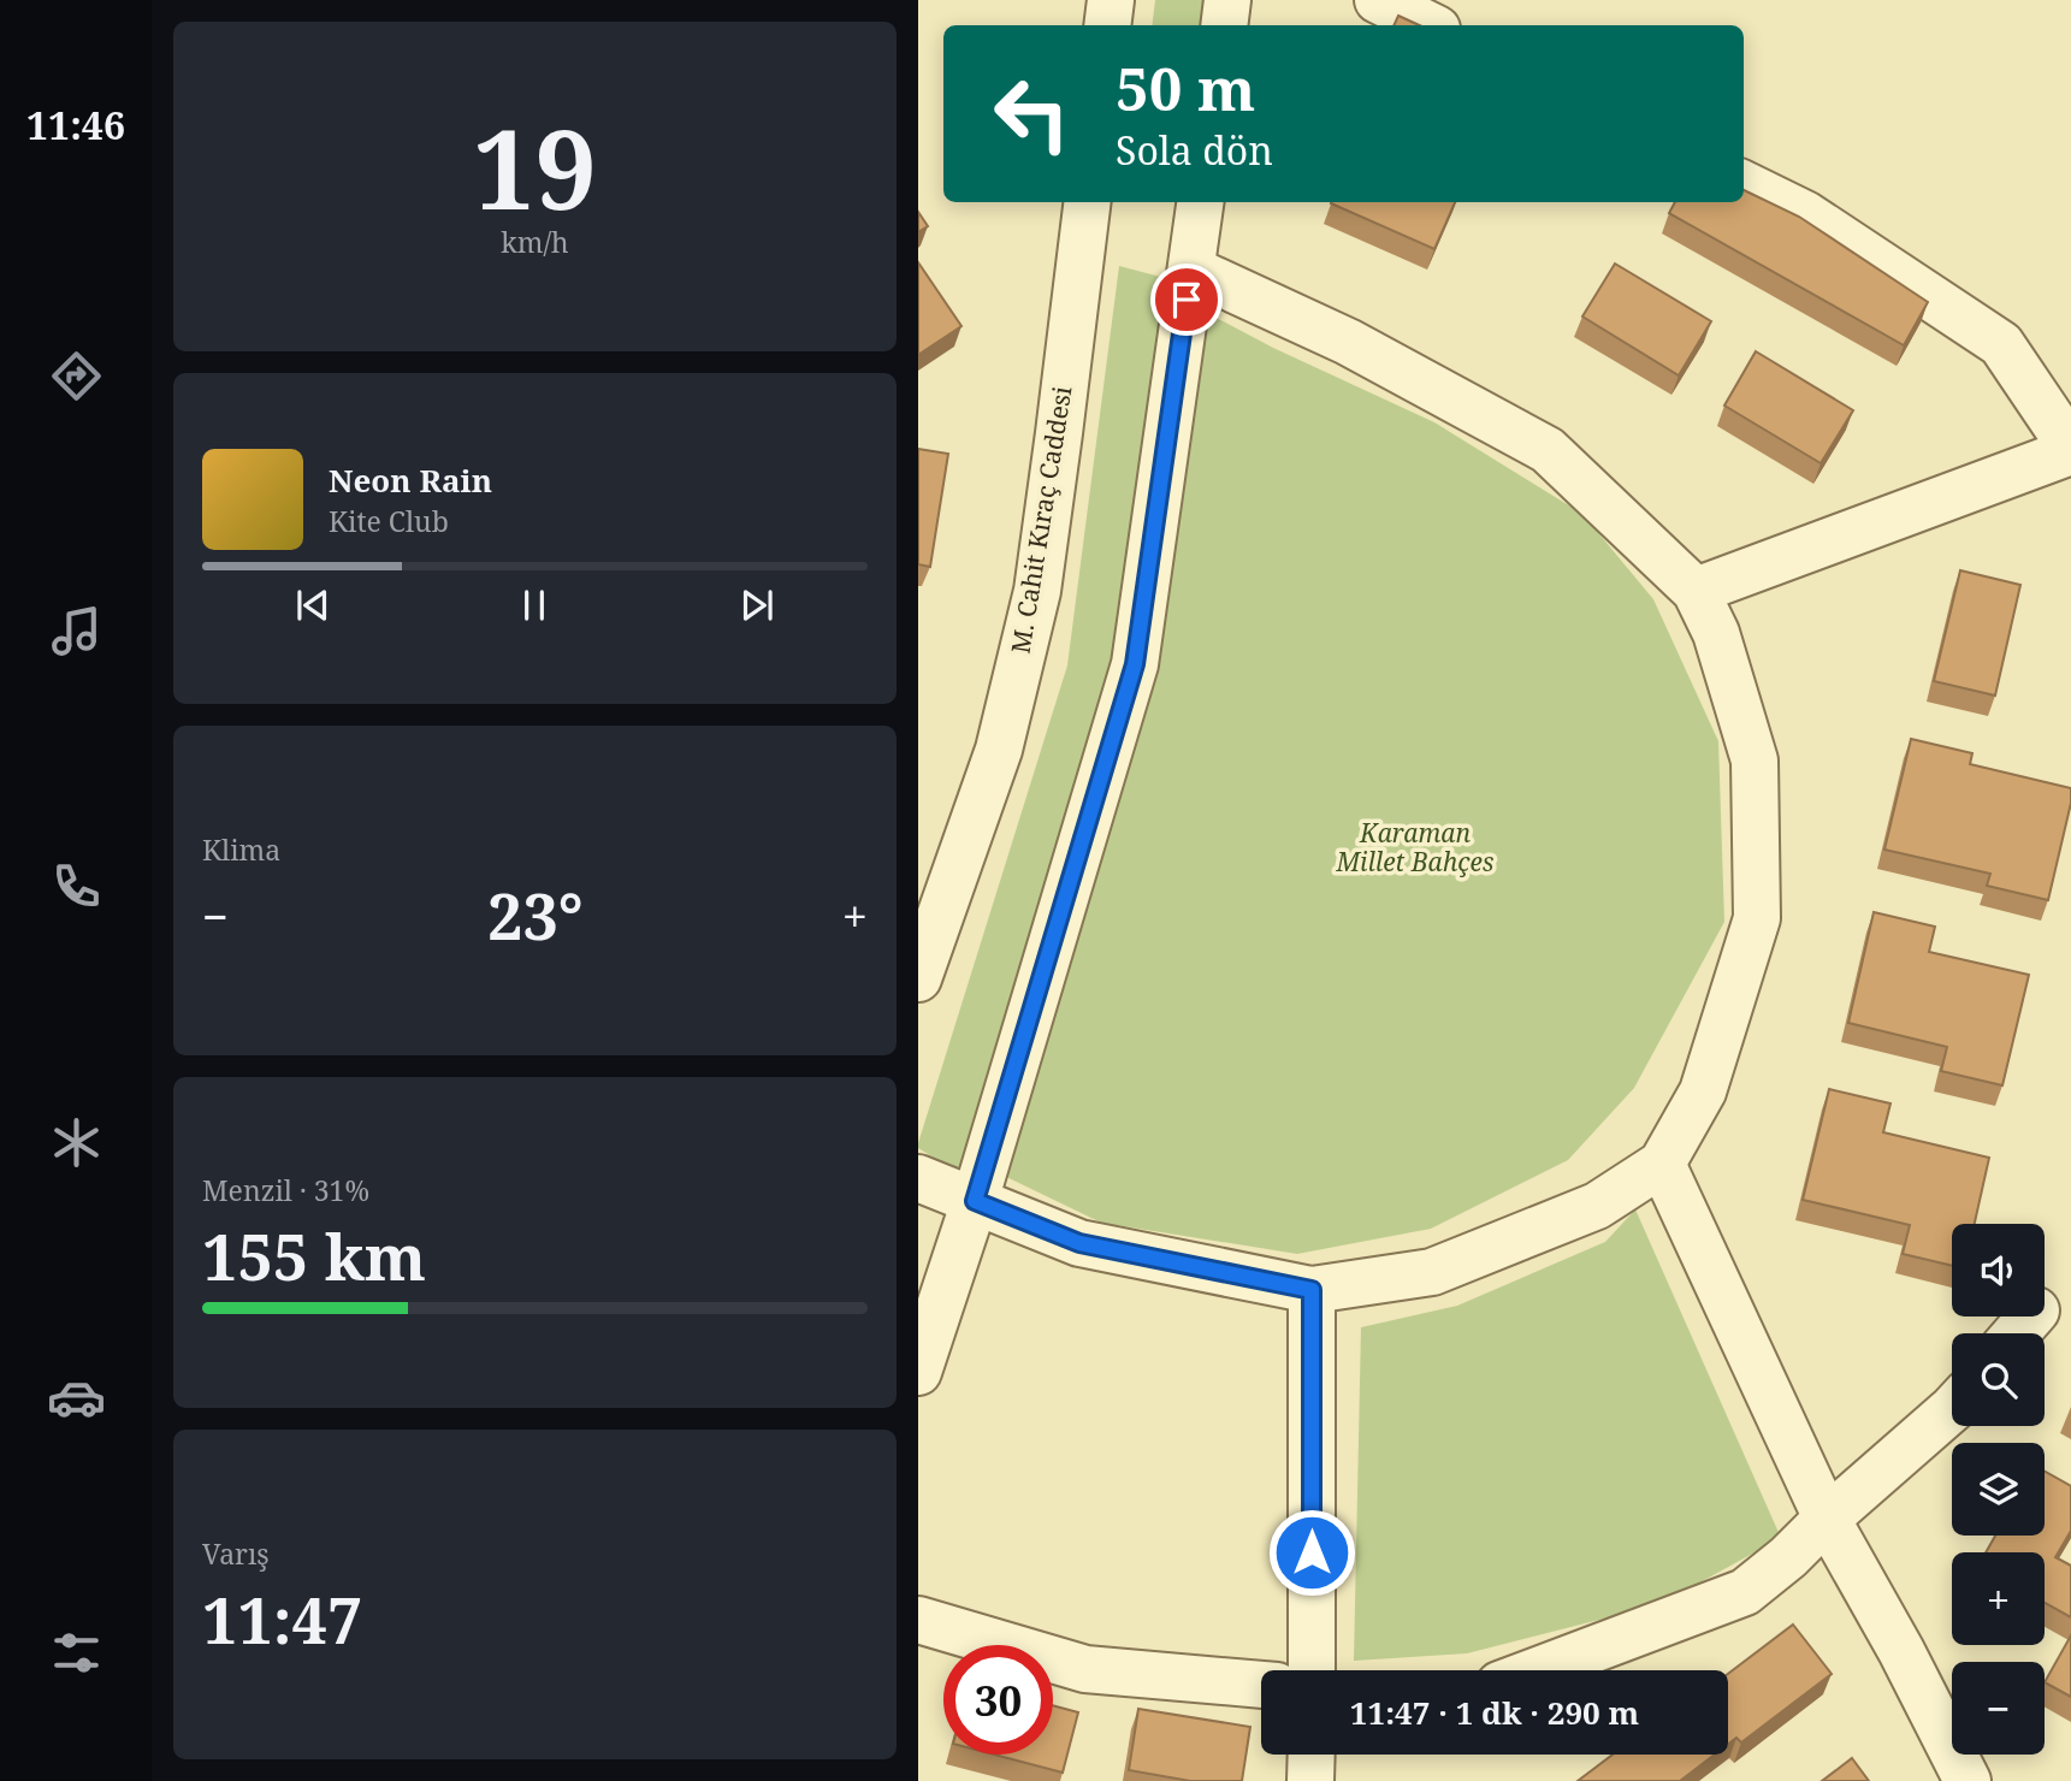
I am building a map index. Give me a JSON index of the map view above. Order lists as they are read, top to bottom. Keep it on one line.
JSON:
{"streets":{"street":["M. Cahit Kıraç Caddesi"]},"parks":["Karaman Millet Bahçes"],"page":{"tabs":"11:46","tile":[["19","km/h"],"Klima",["Menzil · 31%","155 km"],["Varış","11:47"]],"turn":["50 m","Sola dön"],"song":["Neon Rain","Kite Club"],"heat":["−","23°","+"],"map_buttons":["+","−"],"limit":"30","trip":"11:47 · 1 dk · 290 m"}}
